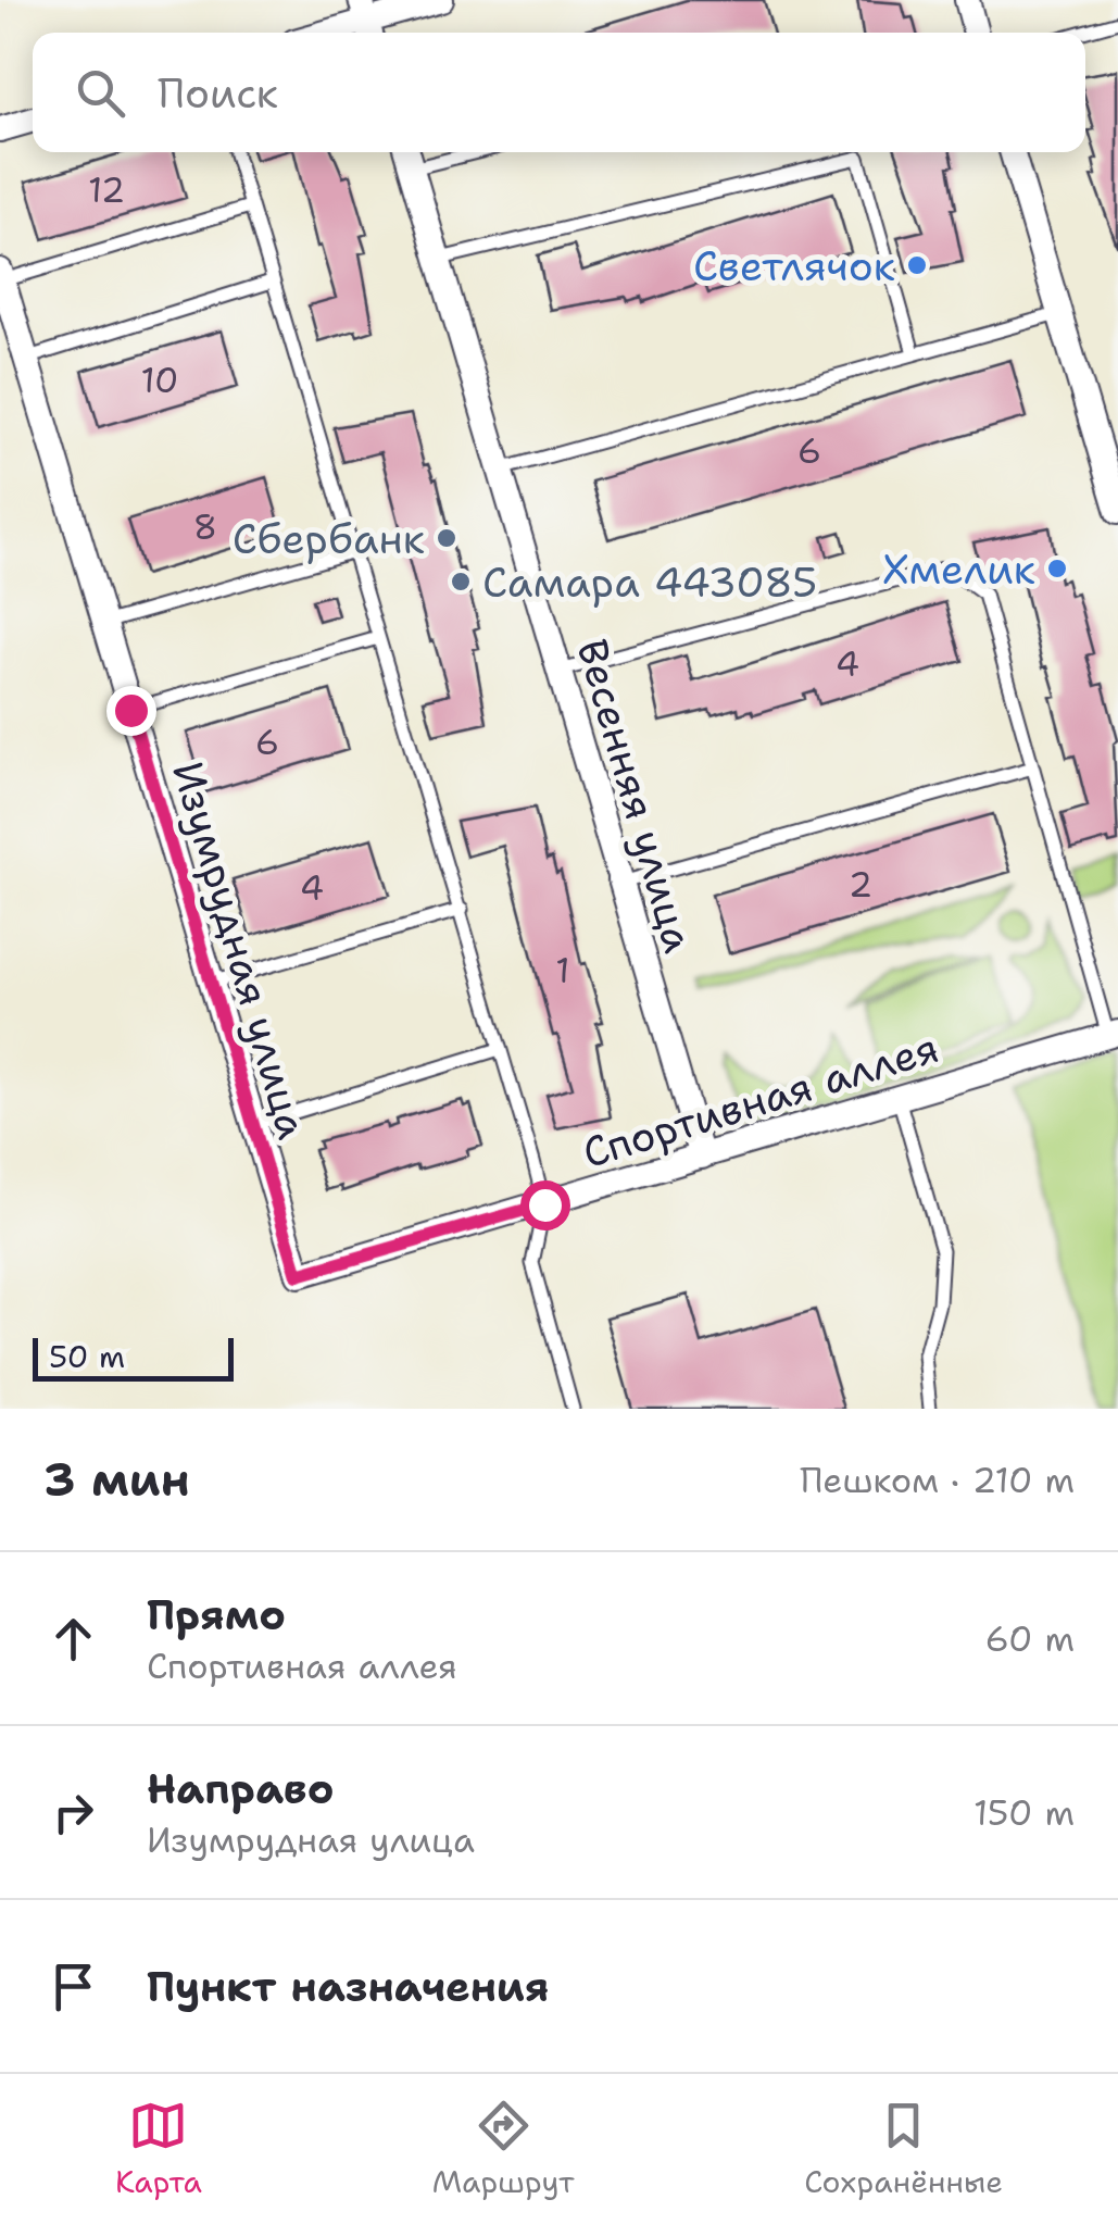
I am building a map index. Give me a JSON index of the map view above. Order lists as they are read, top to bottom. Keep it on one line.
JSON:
{"streets":{"street":["Весенняя улица","Изумрудная улица","Спортивная аллея"]},"crossings":[["Весенняя улица","Спортивная аллея"],["Изумрудная улица","Спортивная аллея"]],"places":["Светлячок","Сбербанк","Хмелик","Самара 443085"],"house_numbers":["12","10","6","8","4","6","2","4","1"],"scale_bar":"50 m","page":{"search":"Поиск","scale":"50 m","heading":["3 мин","Пешком · 210 m"],"list":[["Прямо","Спортивная аллея","60 m"],["Направо","Изумрудная улица","150 m"],"Пункт назначения"],"nav":["Карта","Маршрут","Сохранённые"]}}
